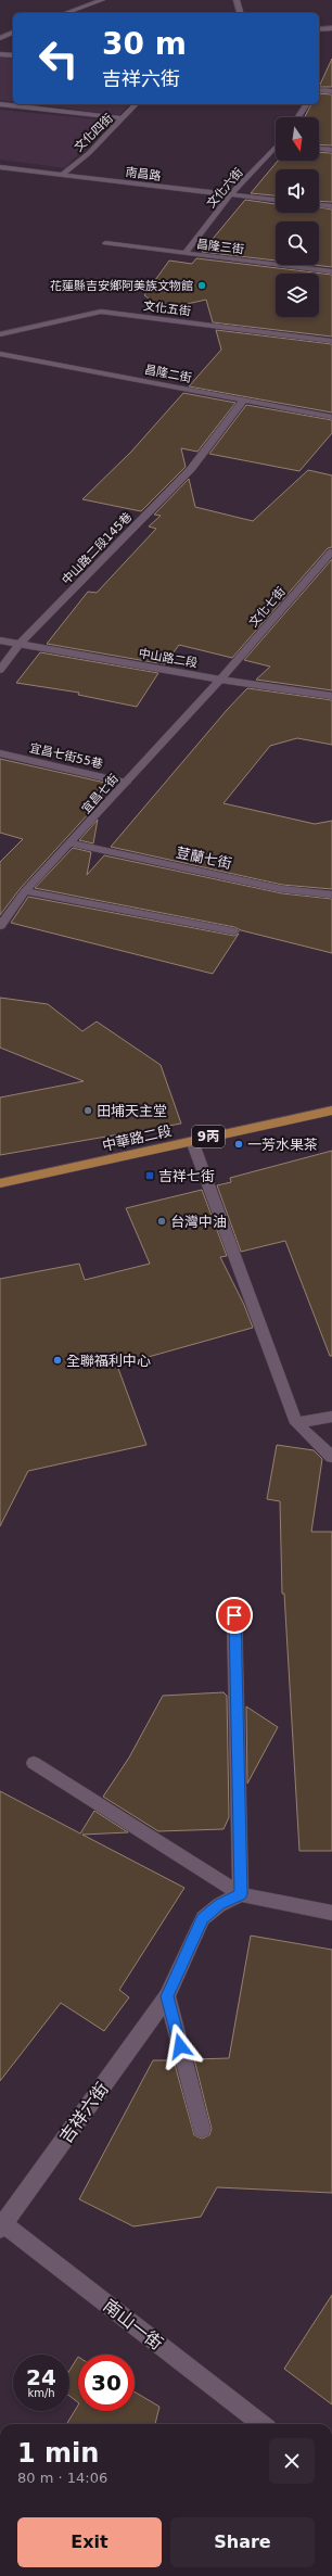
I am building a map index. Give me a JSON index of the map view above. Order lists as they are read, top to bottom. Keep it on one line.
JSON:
{"streets":{"main road":["9丙","中華路二段"],"street":["文化四街","南昌路","文化六街","昌隆三街","文化五街","昌隆二街","中山路二段145巷","文化七街","中山路二段","宜昌七街55巷","宜昌七街","荳蘭七街","吉祥六街","南山一街"]},"crossings":[["文化四街","南昌路"],["南昌路","文化六街"],["文化六街","昌隆三街"],["昌隆二街","中山路二段145巷"],["中山路二段145巷","中山路二段"],["文化七街","中山路二段"],["文化七街","宜昌七街"],["中山路二段","宜昌七街"],["宜昌七街55巷","宜昌七街"],["宜昌七街","荳蘭七街"],["吉祥六街","南山一街"]],"places":{"other":["花蓮縣吉安鄉阿美族文物館","田埔天主堂","一芳水果茶","台灣中油","全聯福利中心"],"transit":["吉祥七街"]},"north":"bottom","page":{"turn":["30 m","吉祥六街"],"speed":"24 km/h","limit":"30","heading":["1 min","80 m · 14:06"],"buttons":["Exit","Share"]}}
